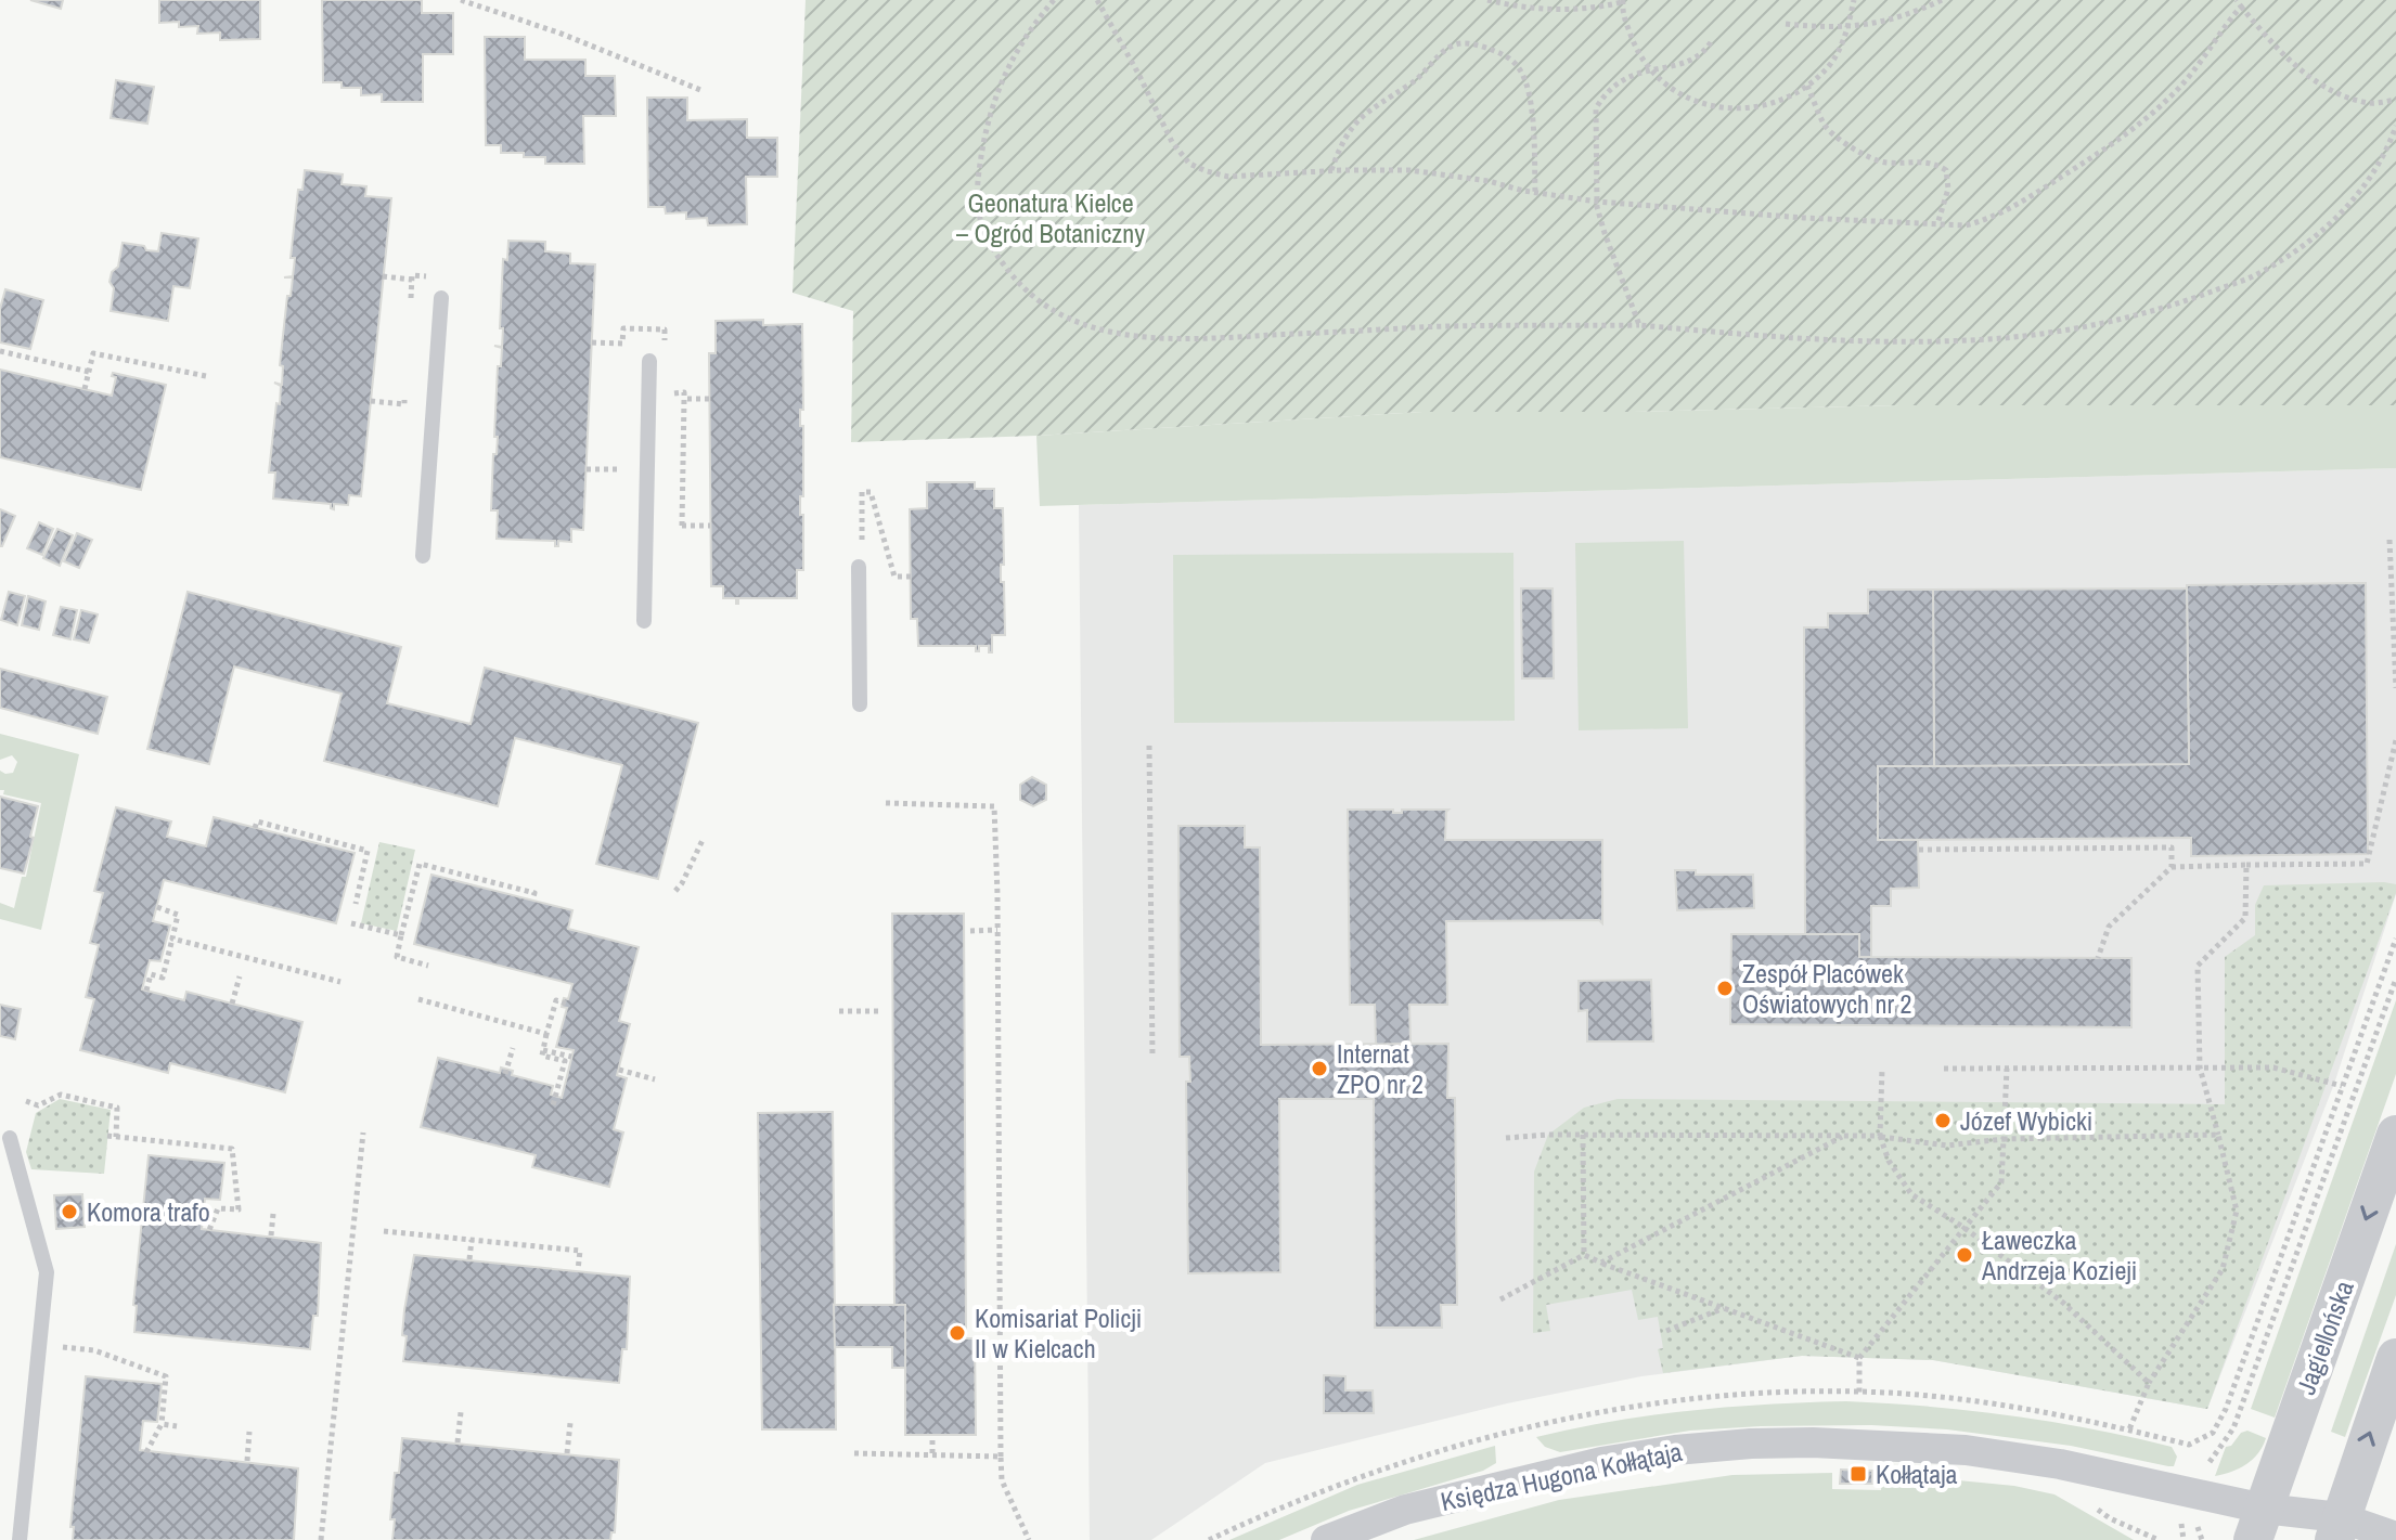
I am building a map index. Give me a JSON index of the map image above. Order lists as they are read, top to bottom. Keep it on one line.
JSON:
{"streets":{"street":["Jagiellońska","Księdza Hugona Kołłątaja"]},"crossings":[["Jagiellońska","Księdza Hugona Kołłątaja"]],"parks":["Geonatura Kielce – Ogród Botaniczny"],"places":{"other":["Zespół Placówek Oświatowych nr 2","Internat ZPO nr 2","Józef Wybicki","Komora trafo","Ławeczka Andrzeja Kozieji","Komisariat Policji II w Kielcach"],"transit":["Kołłątaja"]}}
